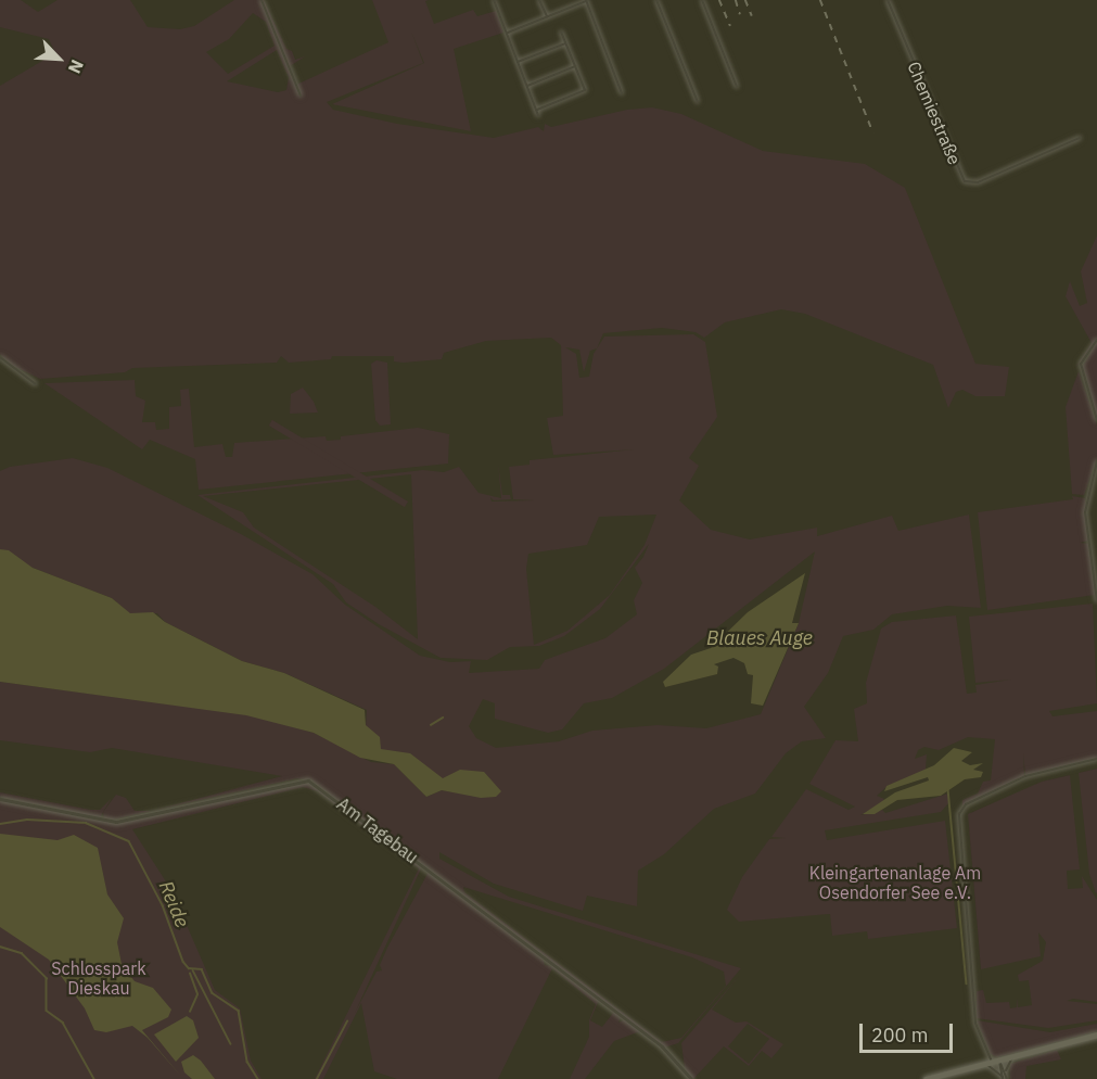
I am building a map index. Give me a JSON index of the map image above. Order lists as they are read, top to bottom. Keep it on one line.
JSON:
{"streets":{"street":["Chemiestraße","Am Tagebau"]},"water":["Blaues Auge","Reide"],"parks":["Kleingartenanlage Am Osendorfer See e.V.","Schlosspark Dieskau"],"scale_bar":"200 m","north":"bottom right"}
